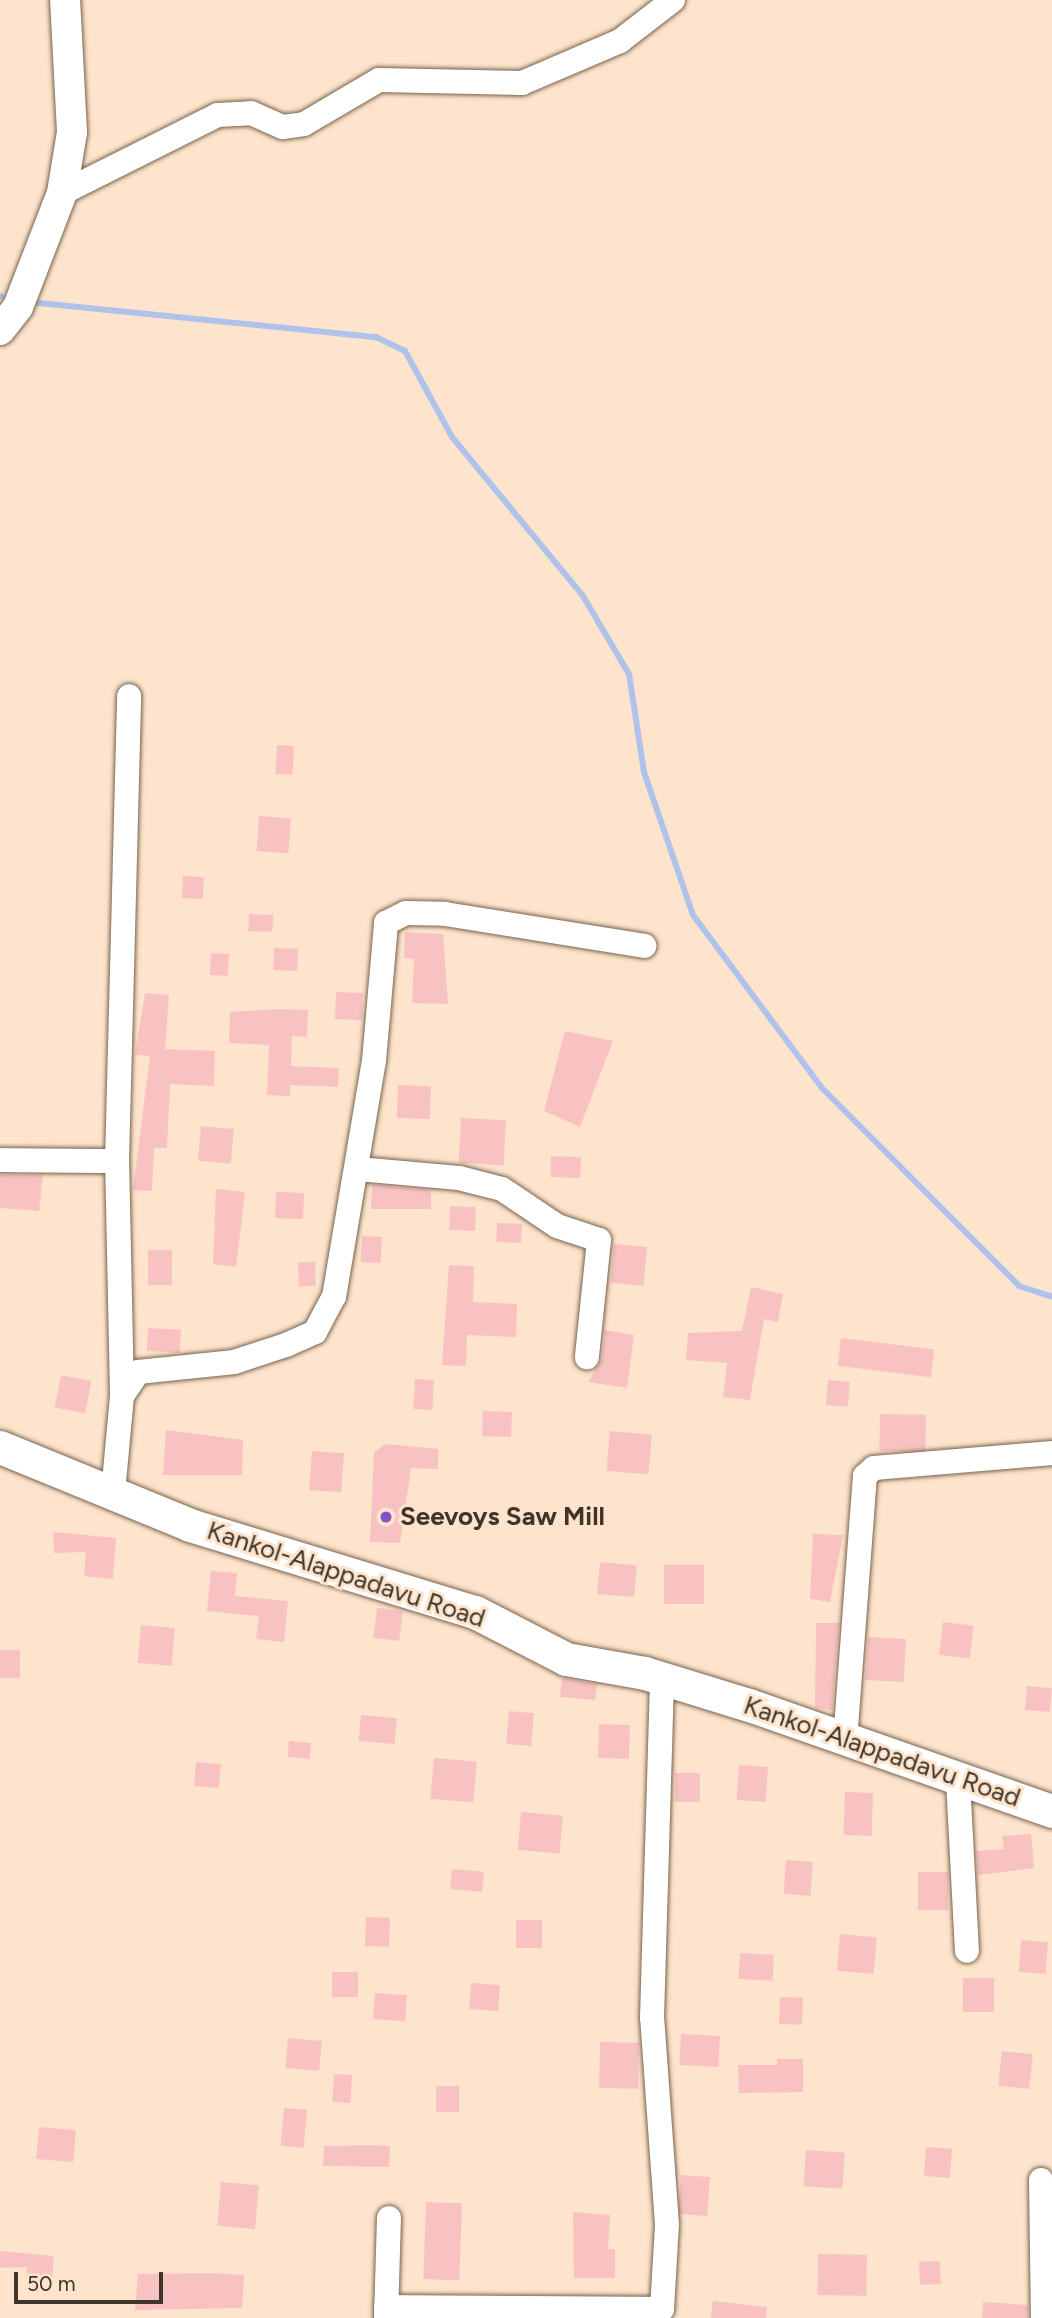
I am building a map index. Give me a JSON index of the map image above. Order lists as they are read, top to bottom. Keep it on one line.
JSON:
{"streets":{"main road":["Kankol-Alappadavu Road"]},"places":["Seevoys Saw Mill"],"scale_bar":"50 m"}
